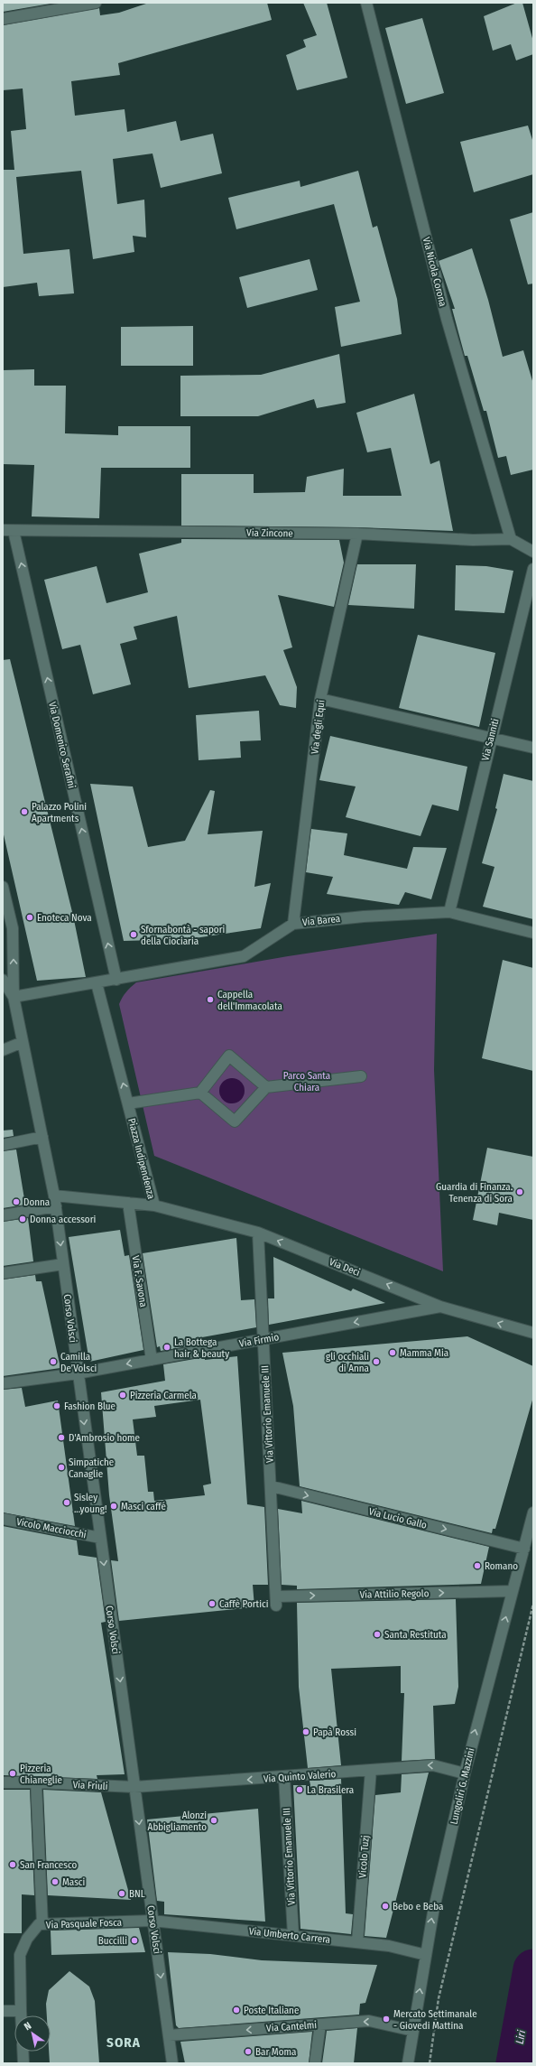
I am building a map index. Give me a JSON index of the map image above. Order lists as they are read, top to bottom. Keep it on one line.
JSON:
{"streets":{"street":["Via Nicola Corona","Via Zincone","Via degli Equi","Via Sanniti","Via Domenico Serafini","Via Barea","Piazza Indipendenza","Via Deci","Via F. Savona","Corso Volsci","Via Firmio","Via Vittorio Emanuele III","Via Lucio Gallo","Vicolo Macciocchi","Via Attilio Regolo","Via Quinto Valerio","Via Friuli","Lungoliri G. Mazzini","Vicolo Tuzj","Via Pasquale Fosca","Via Umberto Carrera","Via Cantelmi"]},"crossings":[["Via Nicola Corona","Via Zincone"],["Via Zincone","Via degli Equi"],["Via Zincone","Via Domenico Serafini"],["Via degli Equi","Via Barea"],["Via Sanniti","Via Barea"],["Via Domenico Serafini","Via Barea"],["Via Barea","Piazza Indipendenza"],["Piazza Indipendenza","Via Deci"],["Piazza Indipendenza","Via F. Savona"],["Piazza Indipendenza","Corso Volsci"],["Via Deci","Via Firmio"],["Via Deci","Via Vittorio Emanuele III"],["Via F. Savona","Via Firmio"],["Corso Volsci","Via Firmio"],["Corso Volsci","Vicolo Macciocchi"],["Corso Volsci","Via Quinto Valerio"],["Corso Volsci","Via Friuli"],["Corso Volsci","Via Pasquale Fosca"],["Corso Volsci","Via Umberto Carrera"],["Corso Volsci","Via Cantelmi"],["Via Firmio","Via Vittorio Emanuele III"],["Via Vittorio Emanuele III","Via Lucio Gallo"],["Via Vittorio Emanuele III","Via Attilio Regolo"],["Via Vittorio Emanuele III","Via Quinto Valerio"],["Via Vittorio Emanuele III","Via Umberto Carrera"],["Via Lucio Gallo","Lungoliri G. Mazzini"],["Via Attilio Regolo","Lungoliri G. Mazzini"],["Via Quinto Valerio","Via Friuli"],["Via Quinto Valerio","Lungoliri G. Mazzini"],["Via Quinto Valerio","Vicolo Tuzj"],["Lungoliri G. Mazzini","Via Umberto Carrera"],["Lungoliri G. Mazzini","Via Cantelmi"],["Vicolo Tuzj","Via Umberto Carrera"],["Via Pasquale Fosca","Via Umberto Carrera"]],"one_way":["Via Domenico Serafini","Via Deci","Corso Volsci","Via Firmio","Via Lucio Gallo","Via Attilio Regolo","Via Quinto Valerio","Lungoliri G. Mazzini","Via Cantelmi"],"districts":["SORA"],"water":["Liri"],"parks":["Parco Santa Chiara"],"places":["Palazzo Polini Apartments","Enoteca Nova","Sfornabontà - sapori della Ciociaria","Cappella dell'Immacolata","Guardia di Finanza. Tenenza di Sora","Donna","Donna accessori","La Bottega hair & beauty","Mamma Mia","Camilla De’Volsci","gli occhiali di Anna","Pizzeria Carmela","Fashion Blue","D'Ambrosio home","Simpatiche Canaglie","Sisley ...young!","Masci caffé","Romano","Caffè Portici","Santa Restituta","Papà Rossi","Pizzeria Chianeglie","La Brasilera","Alonzi Abbigliamento","San Francesco","Masci","BNL","Bebo e Beba","Buccilli","Poste Italiane","Mercato Settimanale - Giovedi Mattina","Bar Moma"],"north":"top left"}
